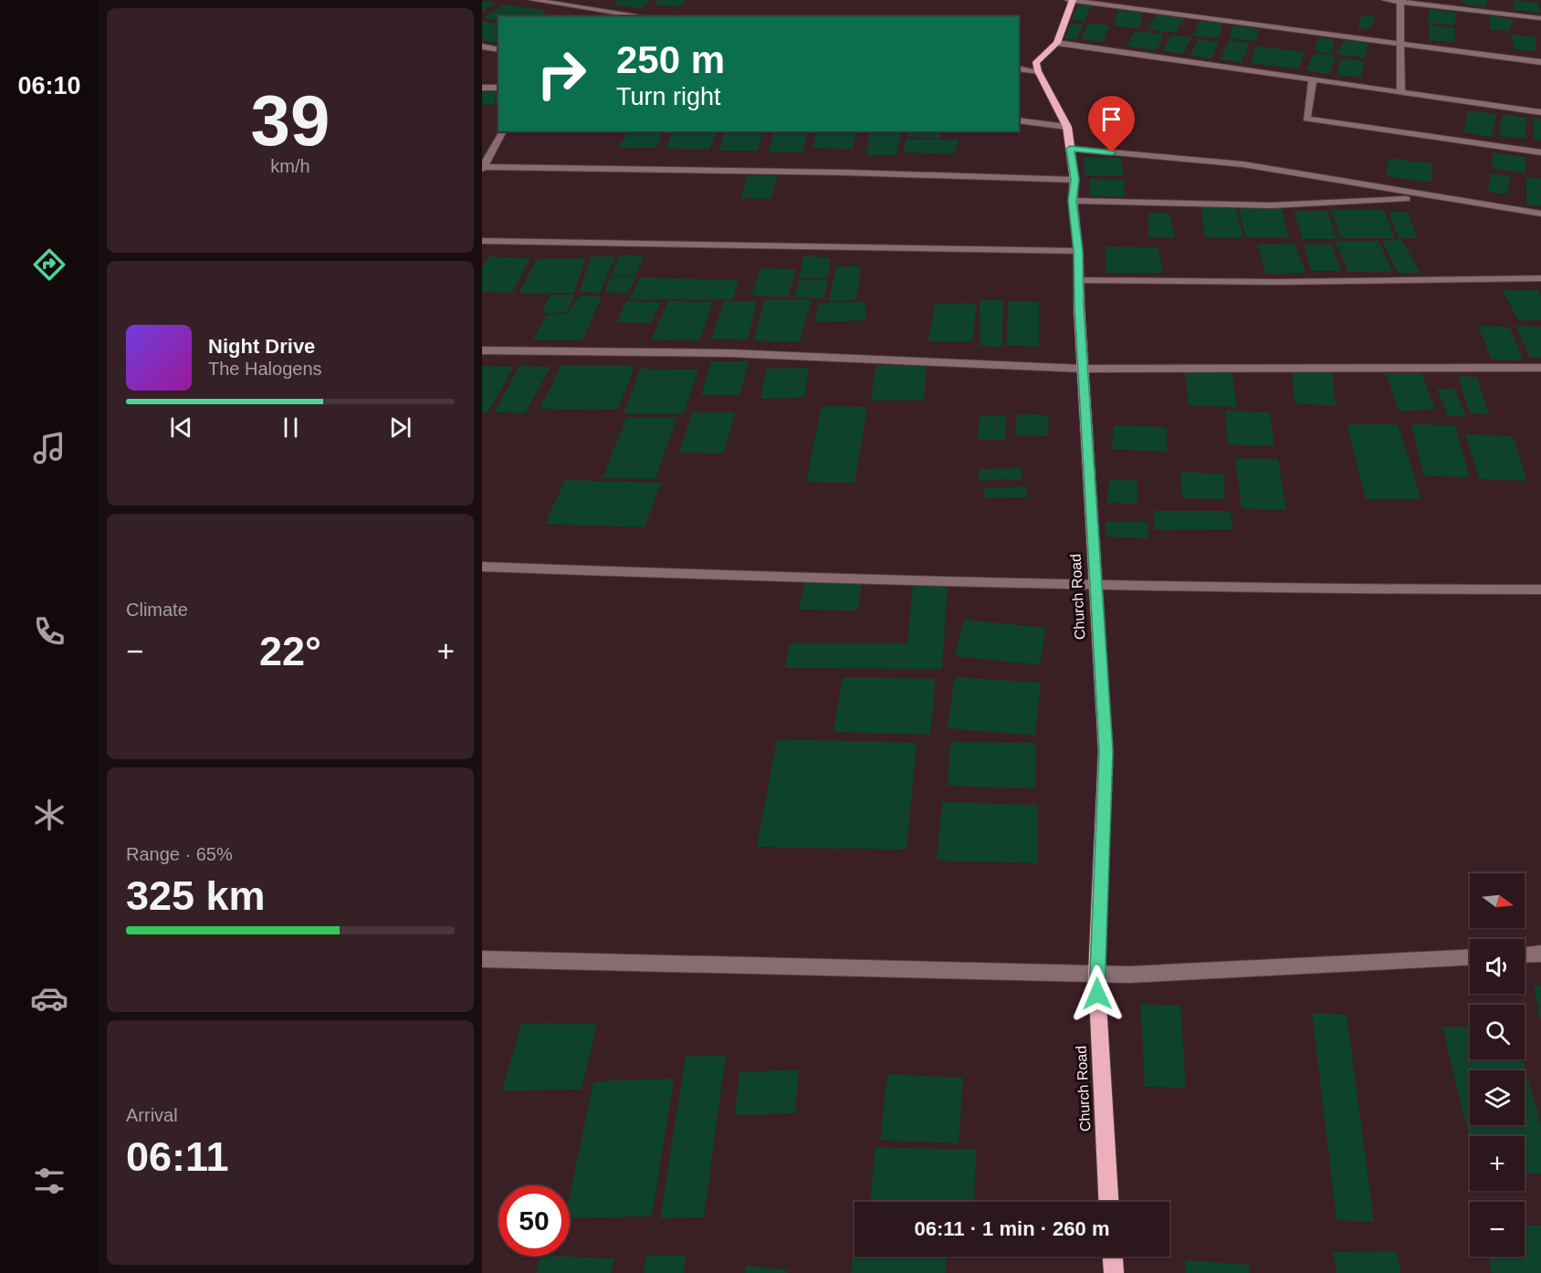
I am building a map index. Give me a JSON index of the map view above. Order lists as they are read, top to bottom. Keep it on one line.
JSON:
{"streets":{"main road":["Church Road"]},"north":"right","page":{"tabs":"06:10","tile":[["39","km/h"],"Climate",["Range · 65%","325 km"],["Arrival","06:11"]],"turn":["250 m","Turn right"],"song":["Night Drive","The Halogens"],"heat":["−","22°","+"],"map_buttons":["+","−"],"limit":"50","trip":"06:11 · 1 min · 260 m"}}
